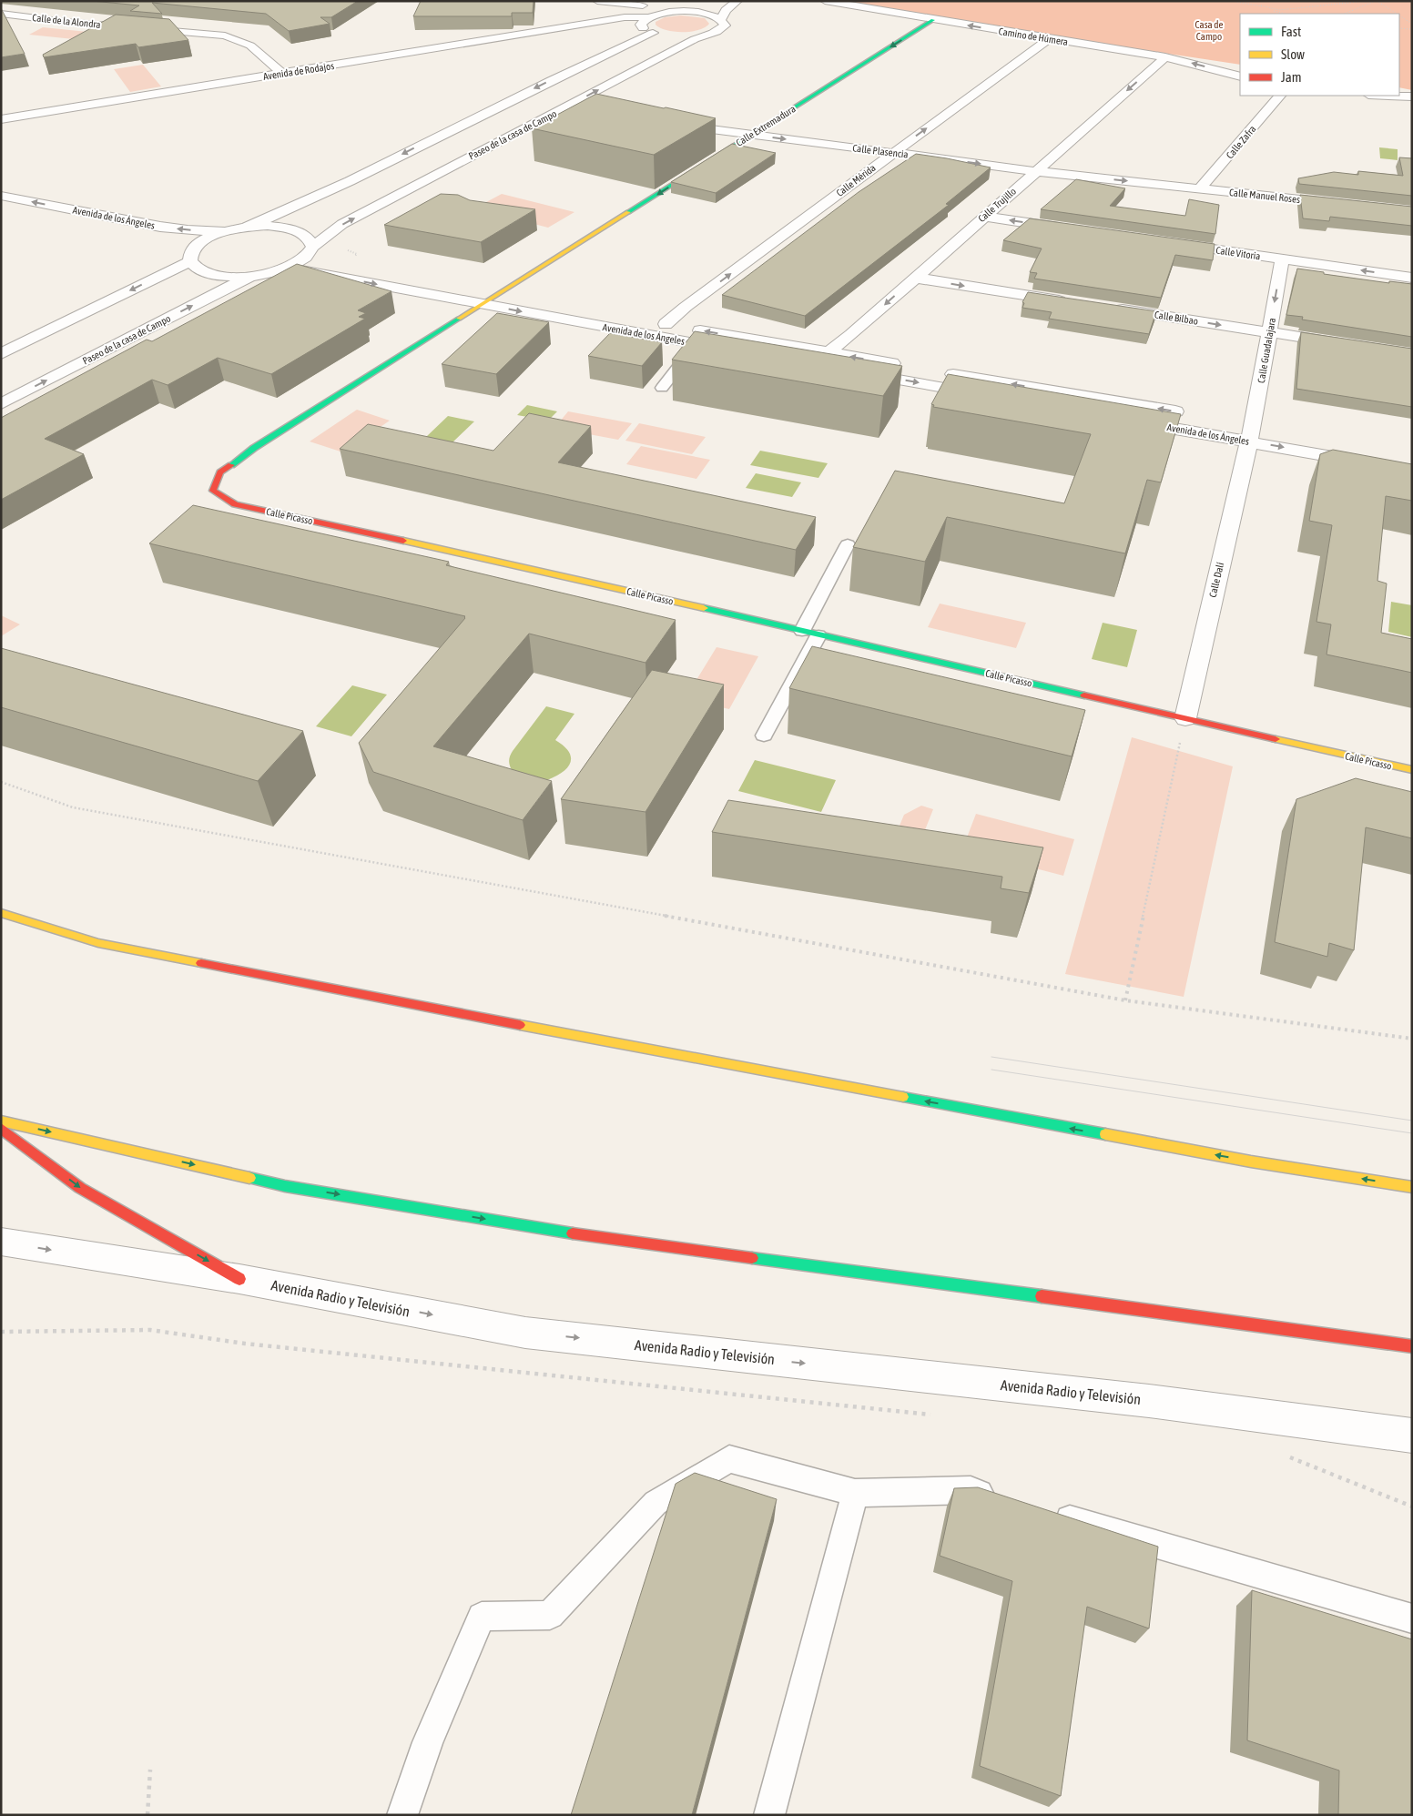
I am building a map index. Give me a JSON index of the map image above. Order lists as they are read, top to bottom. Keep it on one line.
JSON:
{"streets":{"main road":["Calle Extremadura","Calle Picasso"],"street":["Calle de la Alondra","Camino de Húmera","Avenida de Rodajos","Paseo de la casa de Campo","Calle Zafra","Calle Plasencia","Calle Mérida","Calle Manuel Roses","Calle Trujillo","Avenida de los Ángeles","Calle Vitoria","Calle Bilbao","Calle Guadalajara","Calle Dalí","Avenida Radio y Televisión"]},"crossings":[["Calle de la Alondra","Avenida de Rodajos"],["Camino de Húmera","Calle Extremadura"],["Camino de Húmera","Calle Mérida"],["Camino de Húmera","Calle Trujillo"],["Calle Extremadura","Calle Plasencia"],["Calle Extremadura","Avenida de los Ángeles"],["Calle Extremadura","Calle Picasso"],["Paseo de la casa de Campo","Avenida de los Ángeles"],["Calle Zafra","Calle Plasencia"],["Calle Zafra","Calle Manuel Roses"],["Calle Plasencia","Calle Mérida"],["Calle Plasencia","Calle Manuel Roses"],["Calle Plasencia","Calle Trujillo"],["Calle Mérida","Avenida de los Ángeles"],["Calle Trujillo","Avenida de los Ángeles"],["Avenida de los Ángeles","Calle Guadalajara"],["Avenida de los Ángeles","Calle Picasso"],["Avenida de los Ángeles","Calle Dalí"],["Calle Vitoria","Calle Guadalajara"],["Calle Bilbao","Calle Guadalajara"],["Calle Guadalajara","Calle Dalí"],["Calle Picasso","Calle Dalí"]],"one_way":["Camino de Húmera","Calle Extremadura","Calle Mérida","Calle Trujillo","Calle Vitoria","Calle Bilbao","Calle Guadalajara","Avenida Radio y Televisión"],"parks":["Casa de Campo"],"legend":["Fast","Slow","Jam"]}
